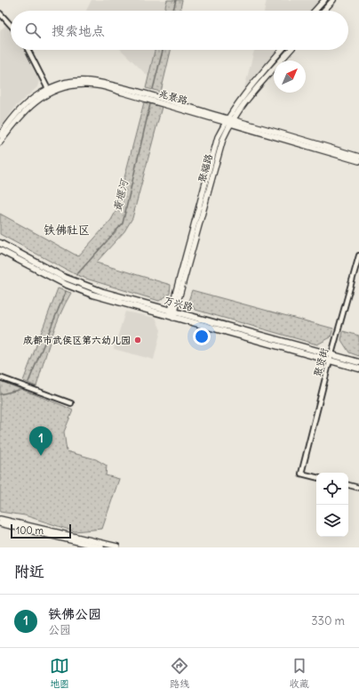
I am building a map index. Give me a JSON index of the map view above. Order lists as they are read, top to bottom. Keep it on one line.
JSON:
{"streets":{"main road":["万兴路"],"street":["兆景路","聚福路","聚贤街"]},"crossings":[["兆景路","聚福路"],["聚福路","万兴路"],["万兴路","聚贤街"]],"districts":["铁佛社区"],"water":["黄堰河"],"places":["成都市武侯区第六幼儿园"],"scale_bar":"100 m","north":"top right","page":{"search":"搜索地点","pins":"1","scale":"100 m","heading":"附近","list":[{"mark":"1","name":"铁佛公园","note":"公园","value":"330 m"}],"nav":["地图","路线","收藏"]}}
